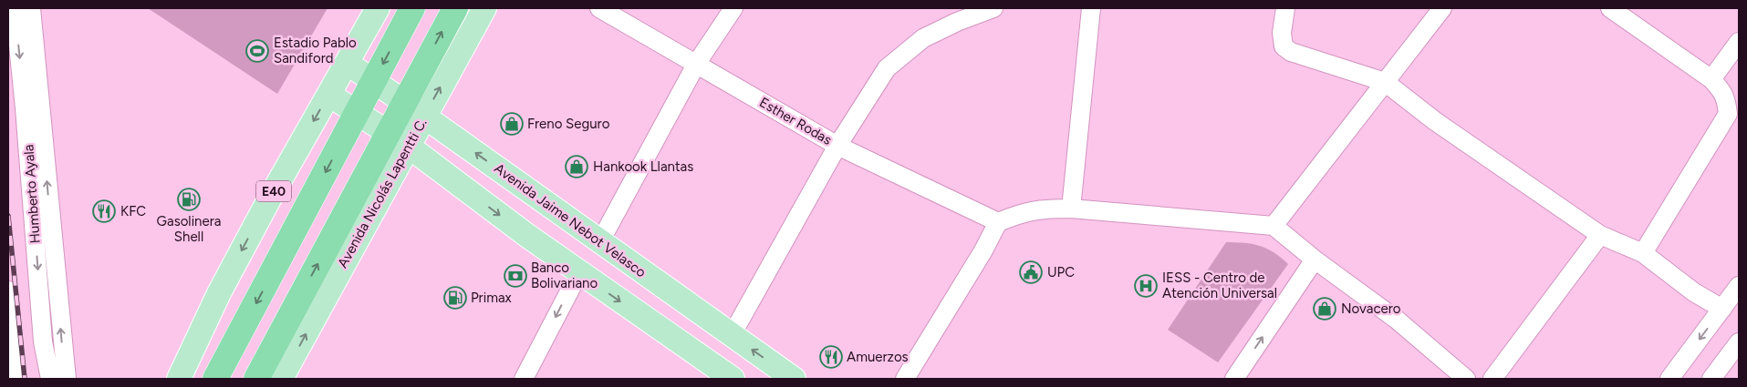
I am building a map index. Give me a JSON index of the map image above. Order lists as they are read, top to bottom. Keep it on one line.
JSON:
{"streets":{"highway":["E40","Avenida Nicolás Lapentti C."],"main road":["Avenida Jaime Nebot Velasco"],"street":["Esther Rodas","Humberto Ayala"]},"crossings":[["E40","Avenida Jaime Nebot Velasco"],["Avenida Nicolás Lapentti C.","Avenida Jaime Nebot Velasco"]],"places":{"sports":["Estadio Pablo Sandiford"],"shop":["Freno Seguro","Hankook Llantas","Novacero"],"fuel station":["Gasolinera Shell","Primax"],"restaurant":["KFC","Amuerzos"],"public building":["UPC"],"bank":["Banco Bolivariano"],"hospital":["IESS - Centro de Atención Universal"]}}
